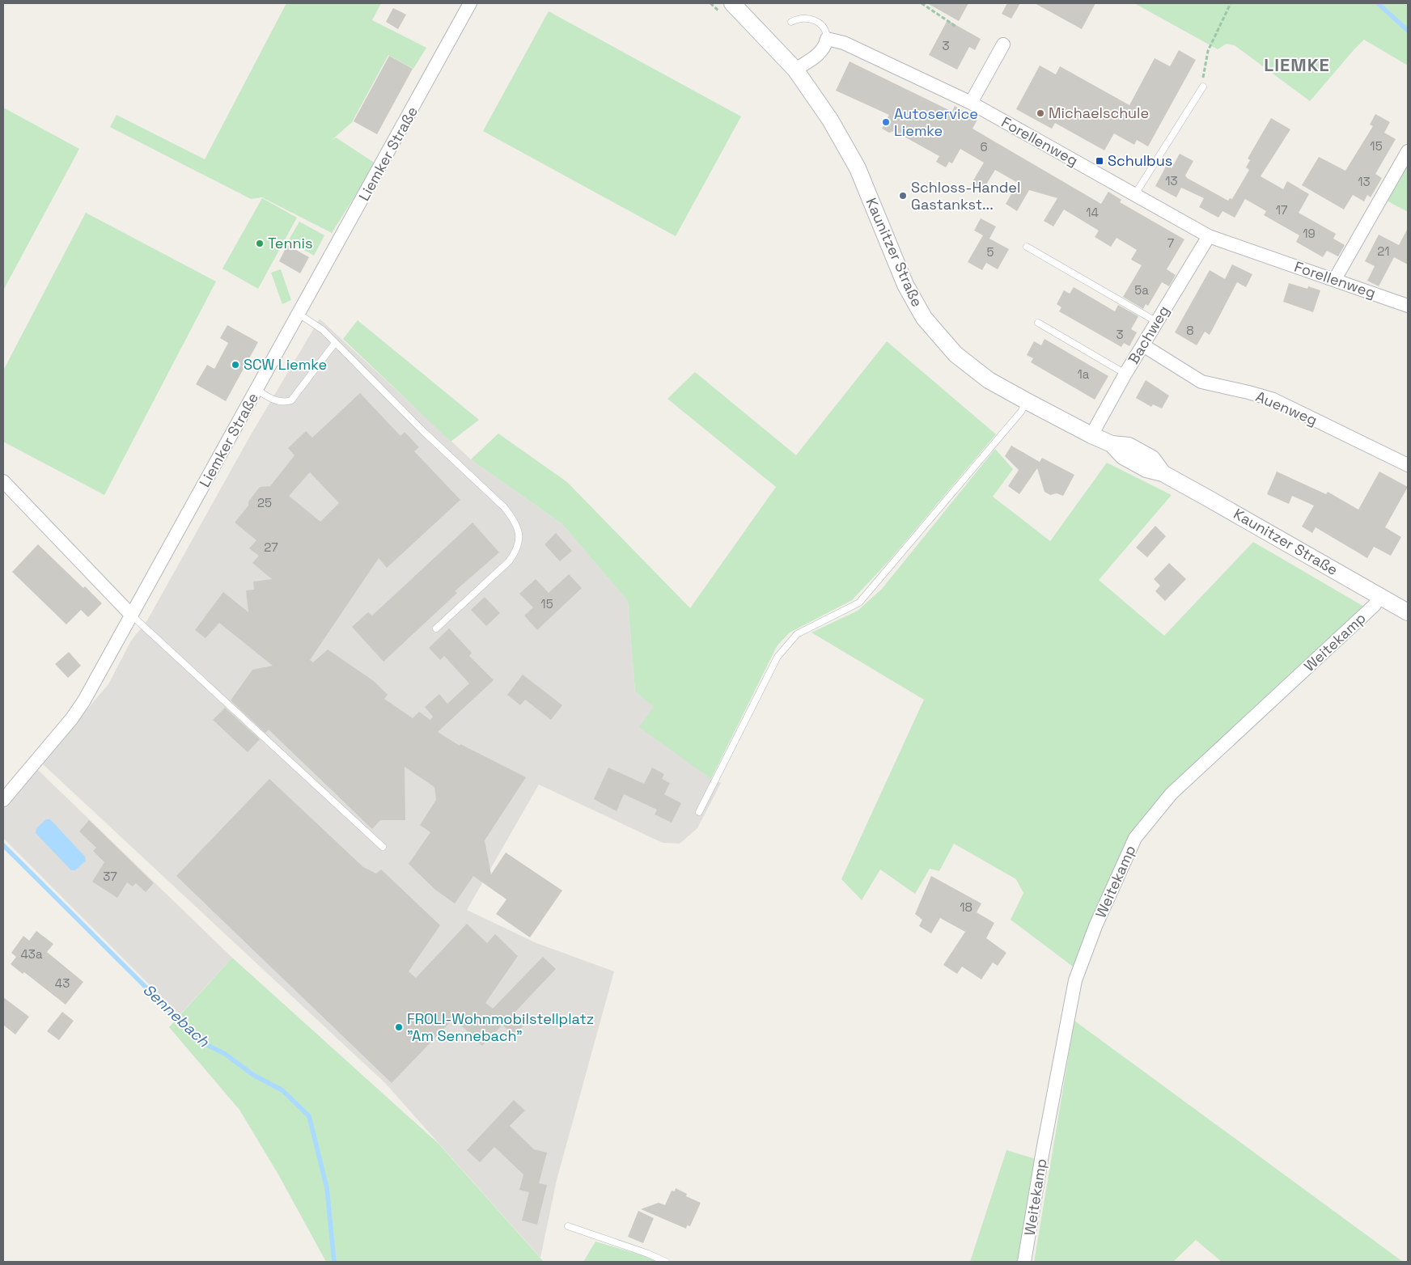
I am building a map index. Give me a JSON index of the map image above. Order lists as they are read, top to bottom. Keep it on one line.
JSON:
{"streets":{"street":["Forellenweg","Liemker Straße","Kaunitzer Straße","Bachweg","Auenweg","Weitekamp"]},"crossings":[["Forellenweg","Bachweg"],["Kaunitzer Straße","Bachweg"],["Kaunitzer Straße","Weitekamp"],["Bachweg","Auenweg"]],"districts":["LIEMKE"],"water":["Sennebach"],"places":{"other":["Michaelschule","Autoservice Liemke","Schloss-Handel Gastankst...","Tennis","SCW Liemke","FROLI-Wohnmobilstellplatz \"Am Sennebach\""],"transit":["Schulbus"]},"house_numbers":["3","15","6","13","13","17","14","19","7","21","5","5a","8","3","1a","25","27","15","37","18","43a","43"]}
